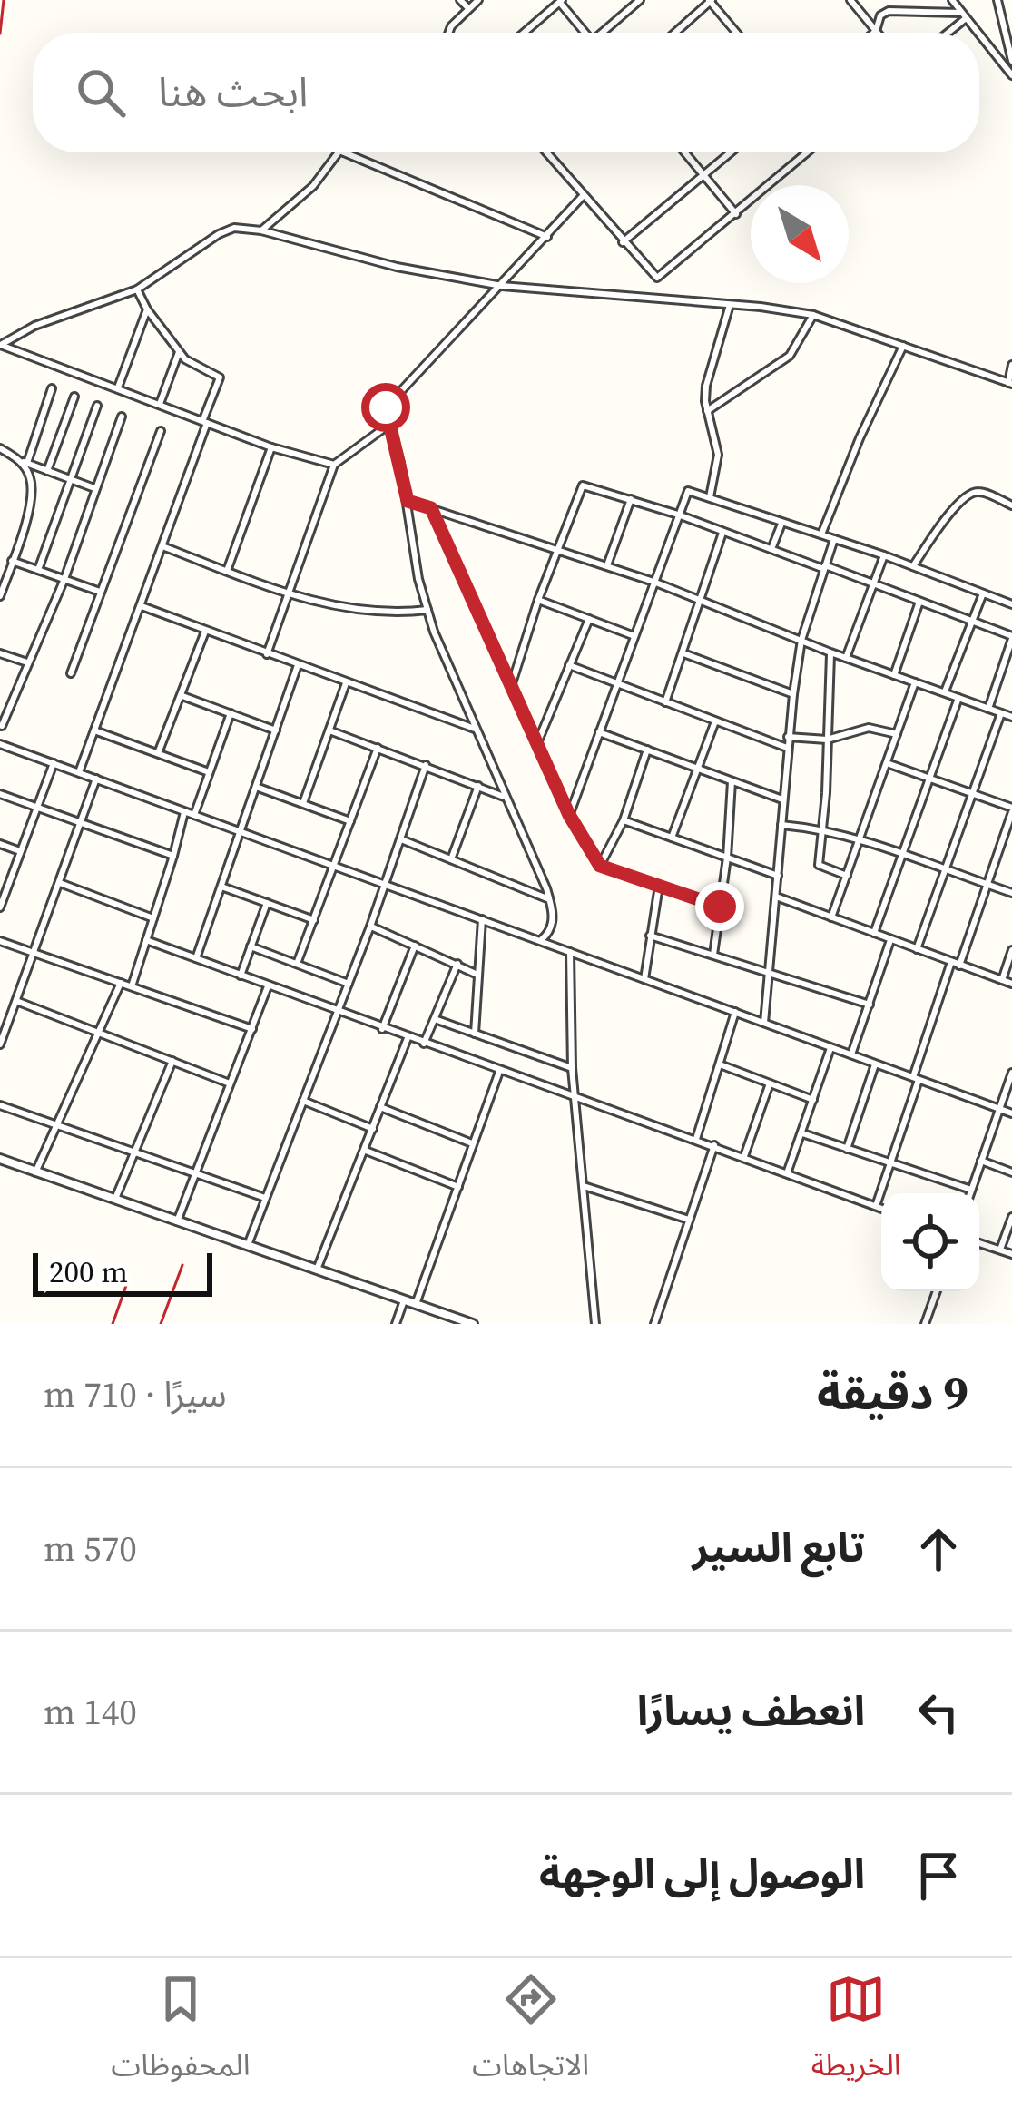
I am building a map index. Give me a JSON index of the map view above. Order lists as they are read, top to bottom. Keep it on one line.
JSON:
{"scale_bar":"200 m","north":"bottom right","page":{"search":"ابحث هنا","scale":"200 m","heading":["9 دقيقة","سيرًا · 710 m"],"list":[["تابع السير","570 m"],["انعطف يسارًا","140 m"],"الوصول إلى الوجهة"],"nav":["الخريطة","الاتجاهات","المحفوظات"]}}
